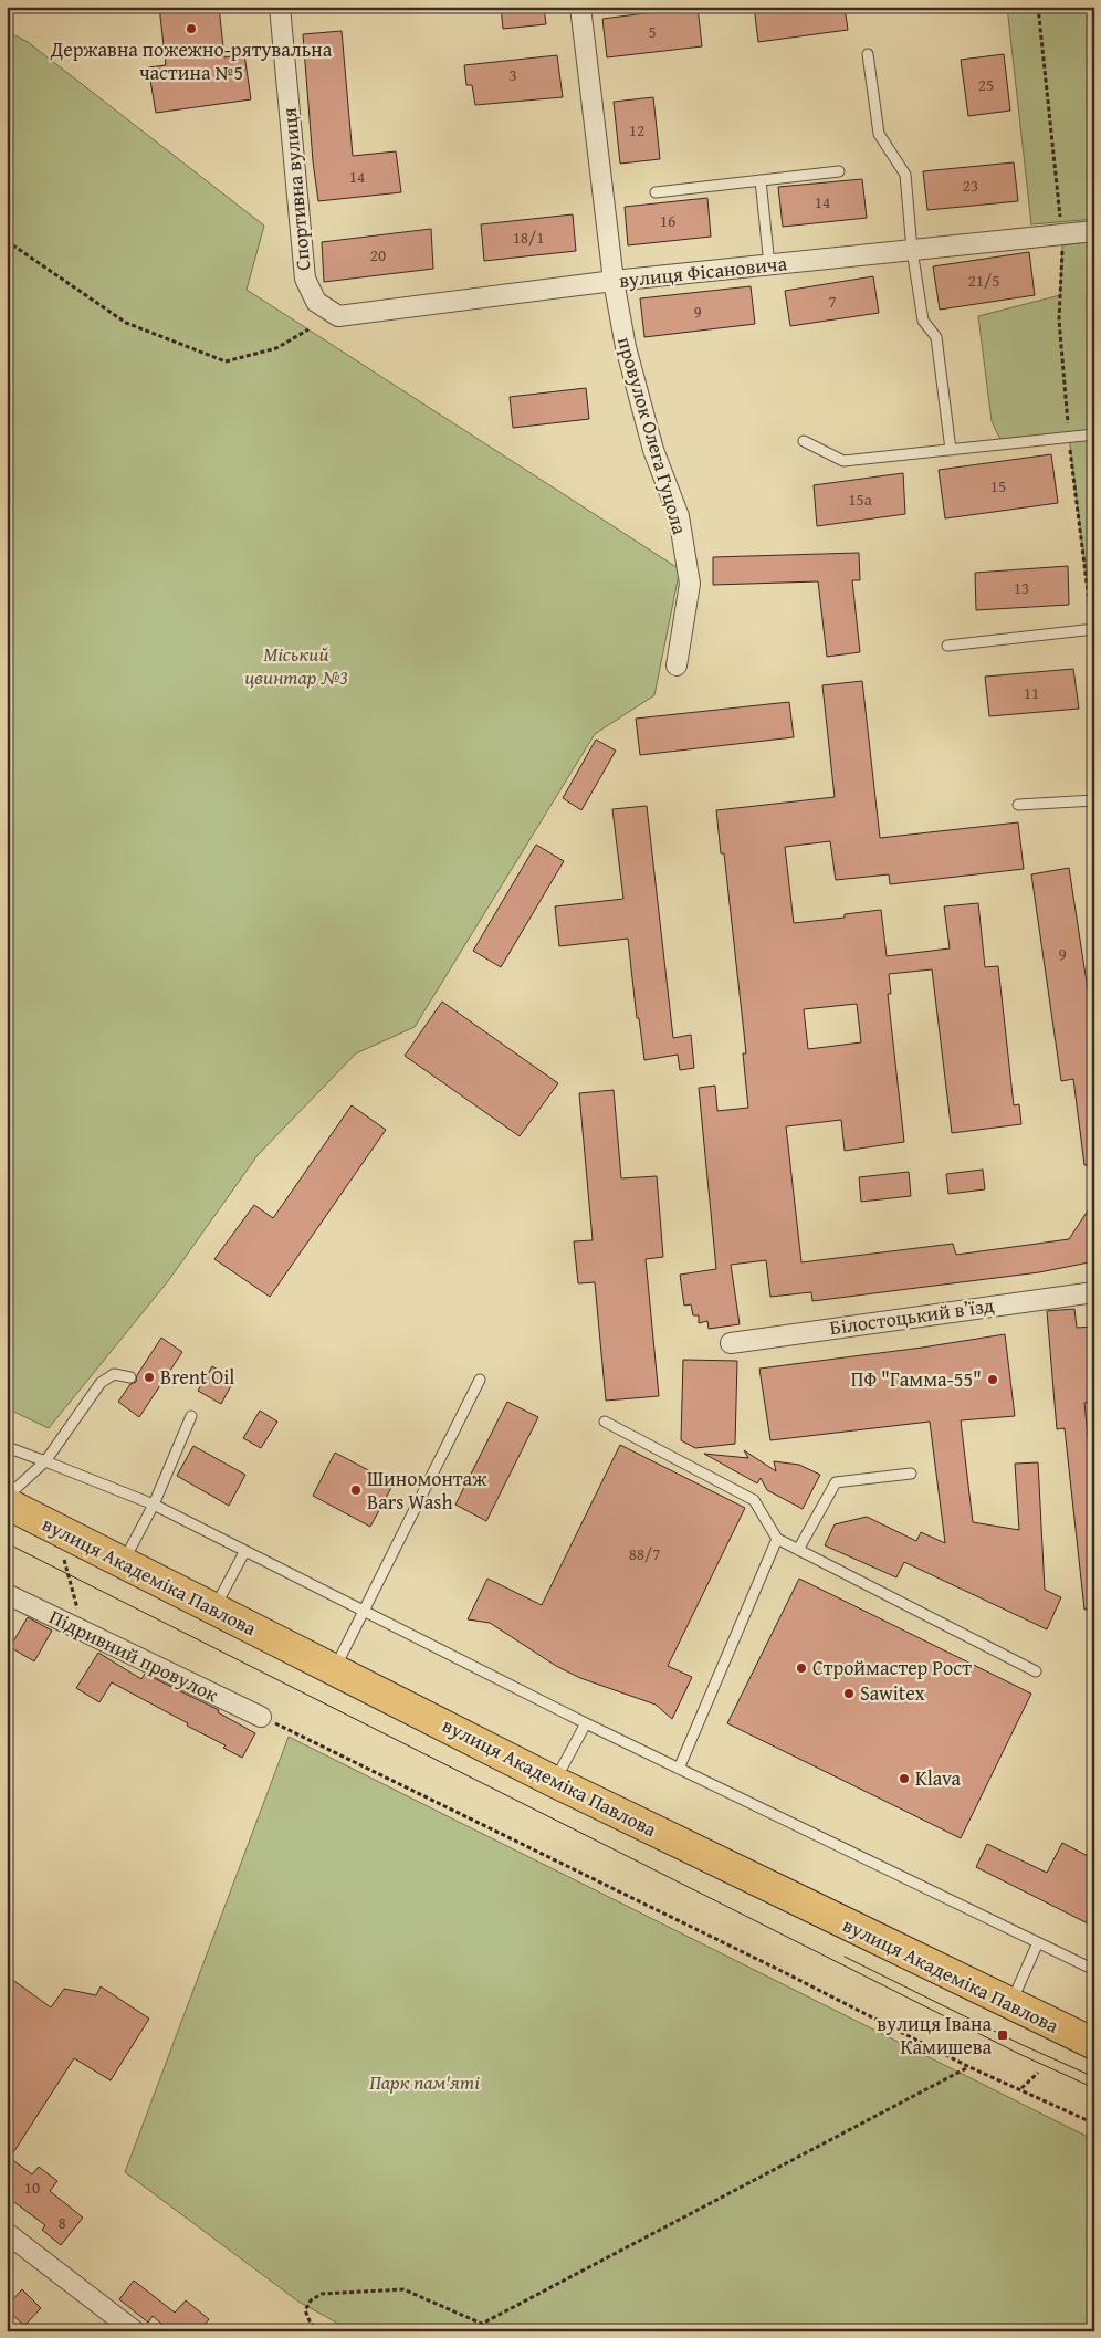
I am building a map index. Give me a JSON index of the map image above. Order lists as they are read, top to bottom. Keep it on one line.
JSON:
{"streets":{"main road":["вулиця Академіка Павлова"],"street":["Спортивна вулиця","вулиця Фісановича","провулок Олега Гуцола","Білостоцький в’їзд","Підривний провулок"]},"crossings":[["Спортивна вулиця","вулиця Фісановича"],["вулиця Фісановича","провулок Олега Гуцола"]],"parks":["Міський цвинтар №3","Парк пам'яті"],"places":{"other":["Державна пожежно-рятувальна частина №5","Brent Oil","ПФ \"Гамма-55\"","Шиномонтаж Bars Wash","Строймастер Рост","Sawitex","Klava"],"transit":["вулиця Івана Камишева"]},"house_numbers":["5","3","25","12","14","23","14","16","18/1","20","21/5","7","9","15","15а","13","11","9","88/7","10","8"]}
